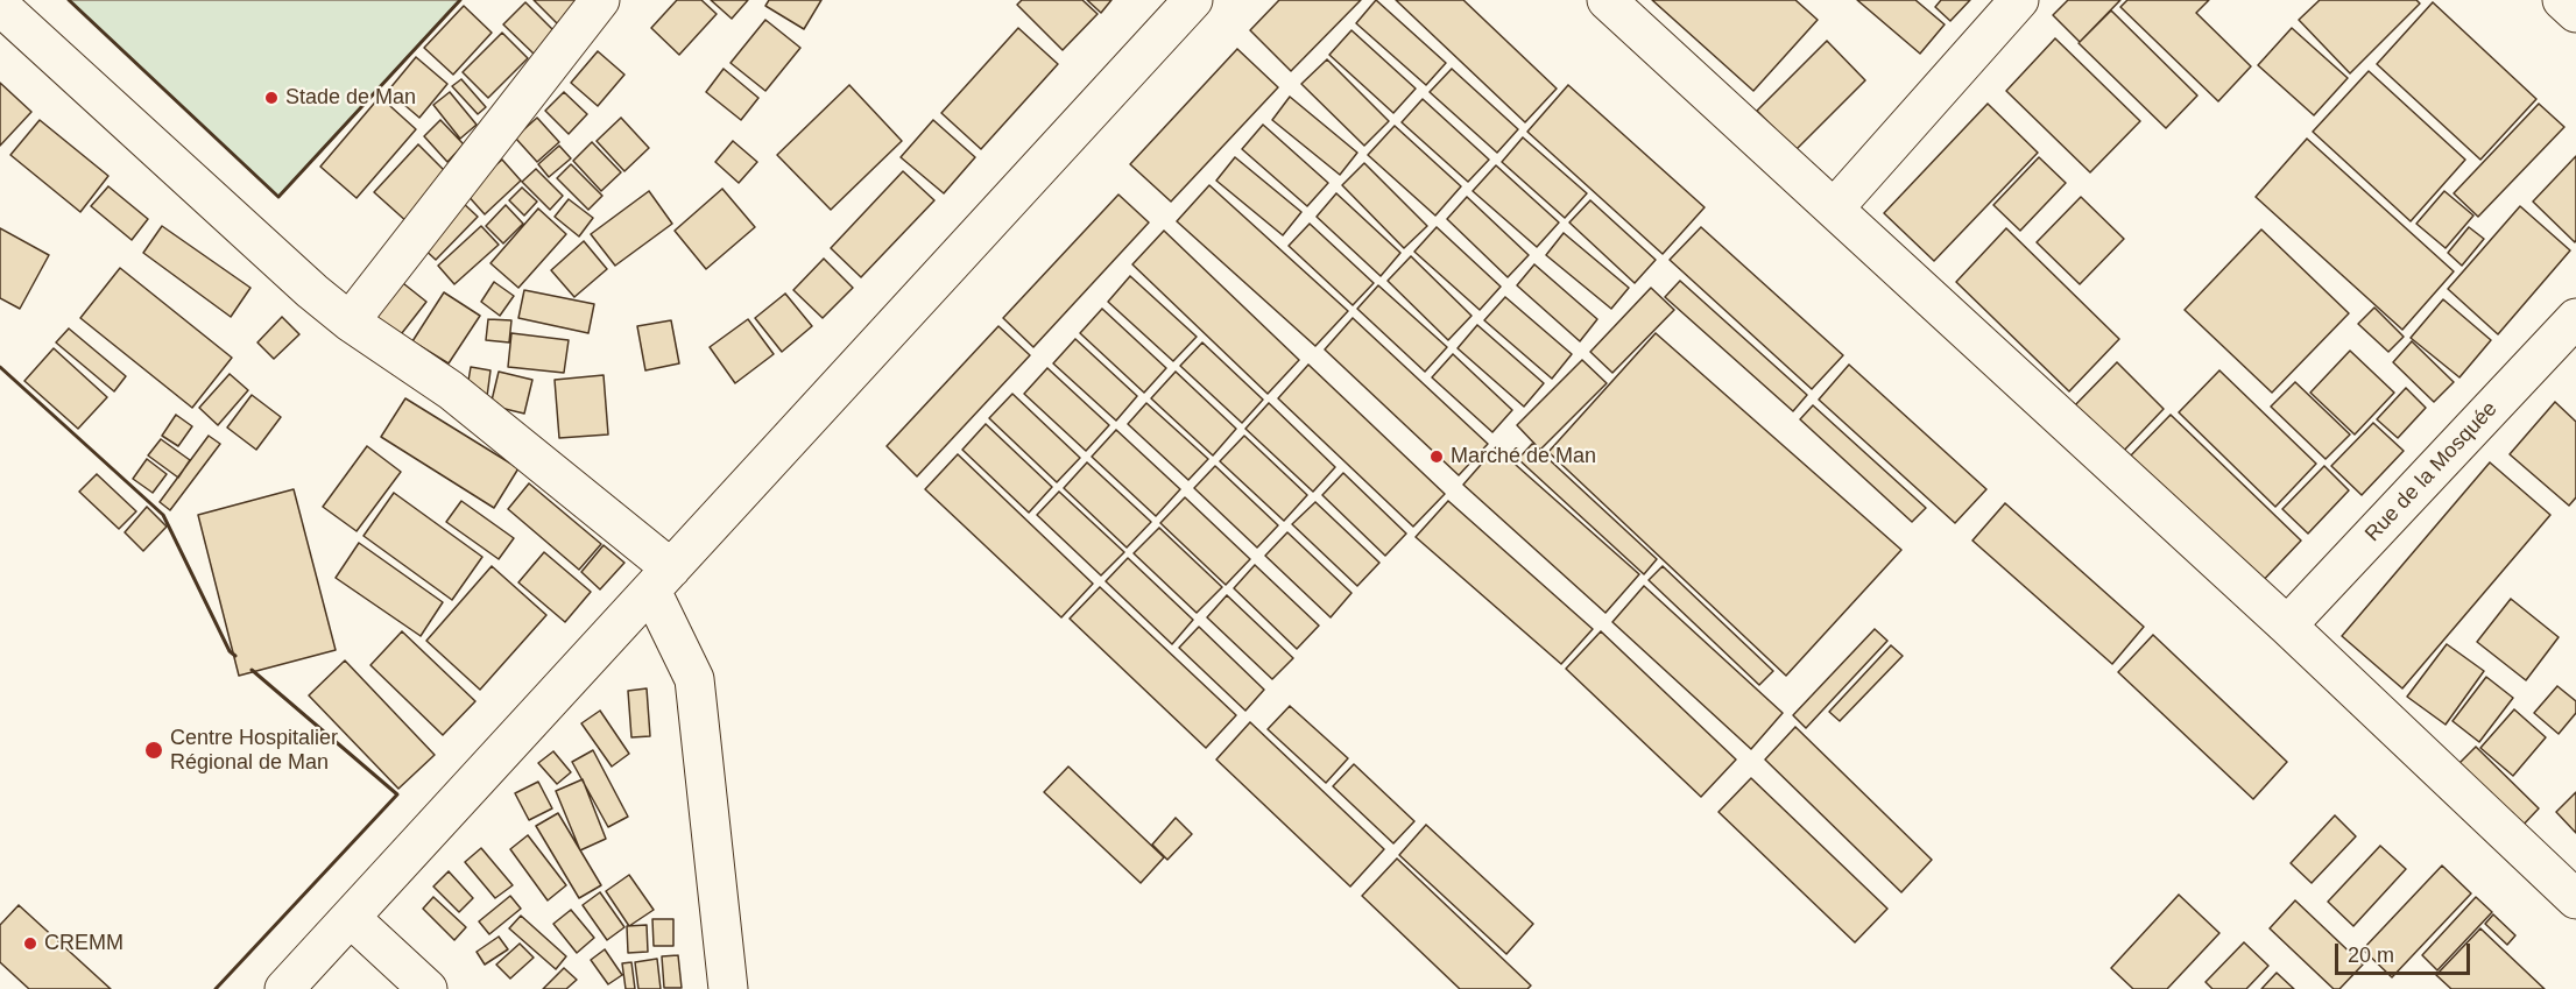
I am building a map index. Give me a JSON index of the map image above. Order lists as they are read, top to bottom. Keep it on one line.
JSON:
{"streets":{"street":["Rue de la Mosquée"]},"places":["Stade de Man","Marché de Man","Centre Hospitalier Régional de Man","CREMM"],"scale_bar":"20 m"}
